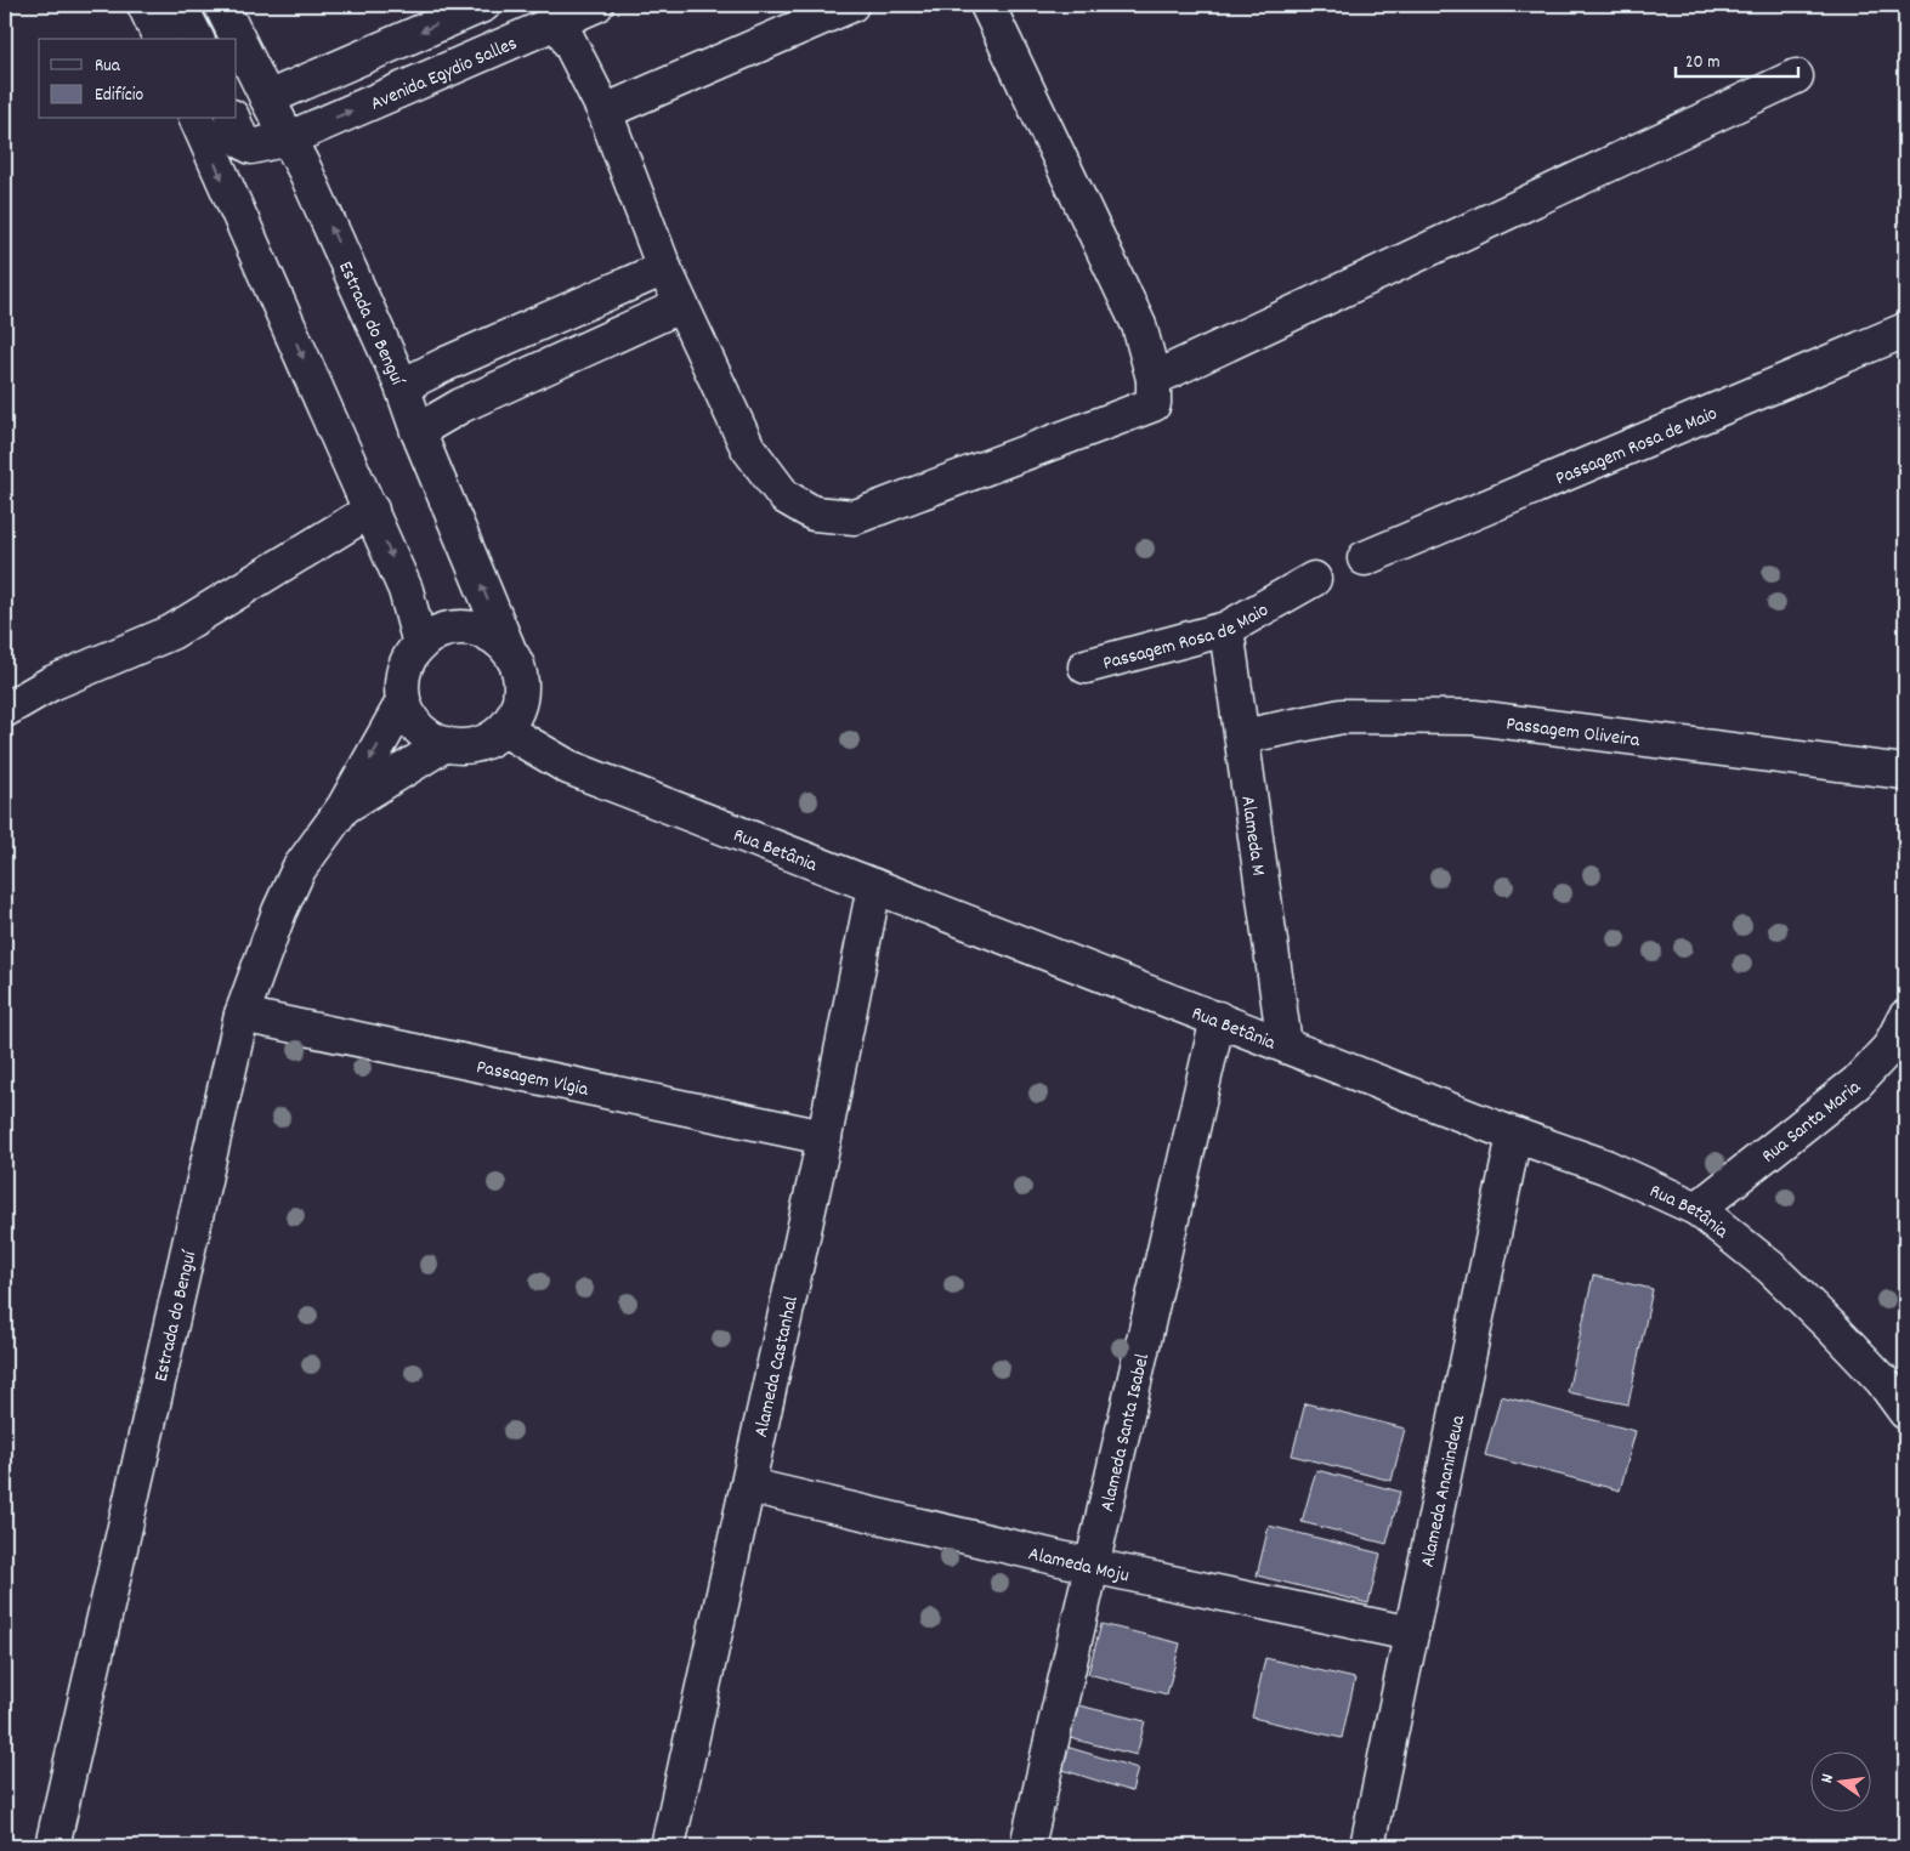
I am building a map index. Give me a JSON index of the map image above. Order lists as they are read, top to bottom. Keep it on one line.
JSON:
{"streets":{"street":["Avenida Egydio Salles","Estrada do Benguí","Passagem Rosa de Maio","Passagem Oliveira","Alameda M","Rua Betânia","Passagem Vlgia","Rua Santa Maria","Alameda Castanhal","Alameda Santa Isabel","Alameda Ananindeua","Alameda Moju"]},"crossings":[["Avenida Egydio Salles","Estrada do Benguí"],["Estrada do Benguí","Rua Betânia"],["Estrada do Benguí","Passagem Vlgia"],["Passagem Rosa de Maio","Alameda M"],["Passagem Oliveira","Alameda M"],["Alameda M","Rua Betânia"],["Rua Betânia","Rua Santa Maria"],["Rua Betânia","Alameda Castanhal"],["Rua Betânia","Alameda Santa Isabel"],["Rua Betânia","Alameda Ananindeua"],["Passagem Vlgia","Alameda Castanhal"],["Alameda Castanhal","Alameda Moju"],["Alameda Santa Isabel","Alameda Moju"],["Alameda Ananindeua","Alameda Moju"]],"legend":["Rua","Edifício"],"scale_bar":"20 m","north":"left"}
